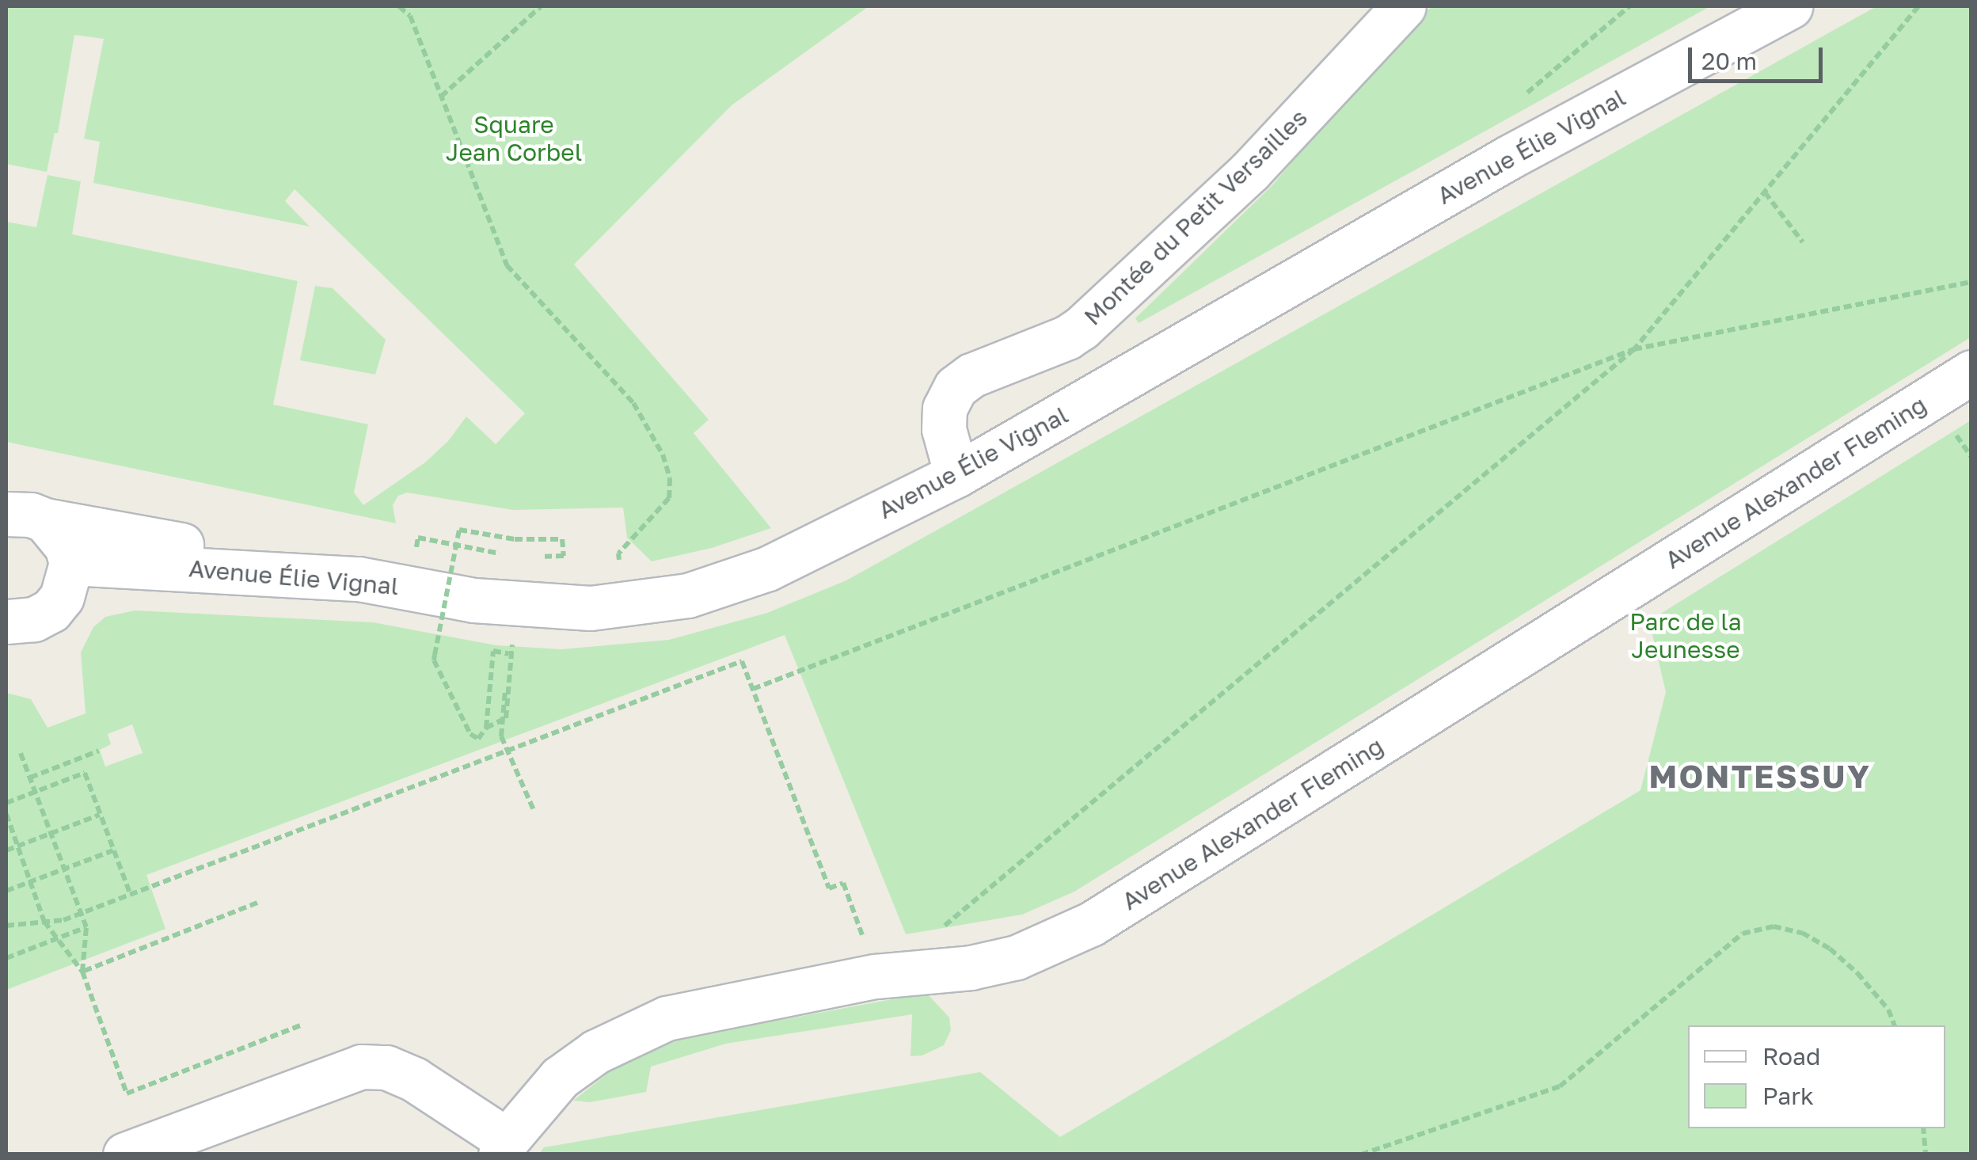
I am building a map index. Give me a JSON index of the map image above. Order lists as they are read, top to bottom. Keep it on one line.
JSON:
{"streets":{"street":["Avenue Élie Vignal","Montée du Petit Versailles","Avenue Alexander Fleming"]},"crossings":[["Avenue Élie Vignal","Montée du Petit Versailles"]],"districts":["MONTESSUY"],"parks":["Square Jean Corbel","Parc de la Jeunesse"],"legend":["Road","Park"],"scale_bar":"20 m"}
